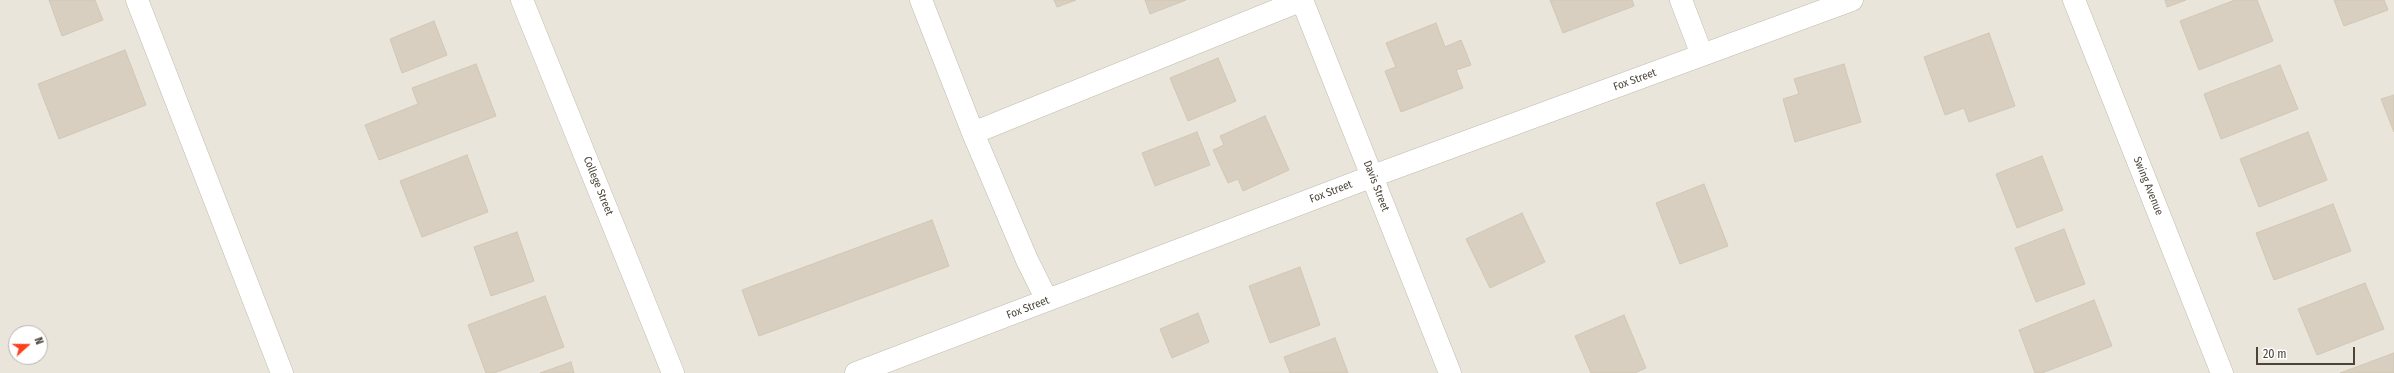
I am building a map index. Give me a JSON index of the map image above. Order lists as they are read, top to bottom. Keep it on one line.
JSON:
{"streets":{"street":["Fox Street","College Street","Davis Street","Swing Avenue"]},"crossings":[["Fox Street","Davis Street"]],"scale_bar":"20 m","north":"right"}
